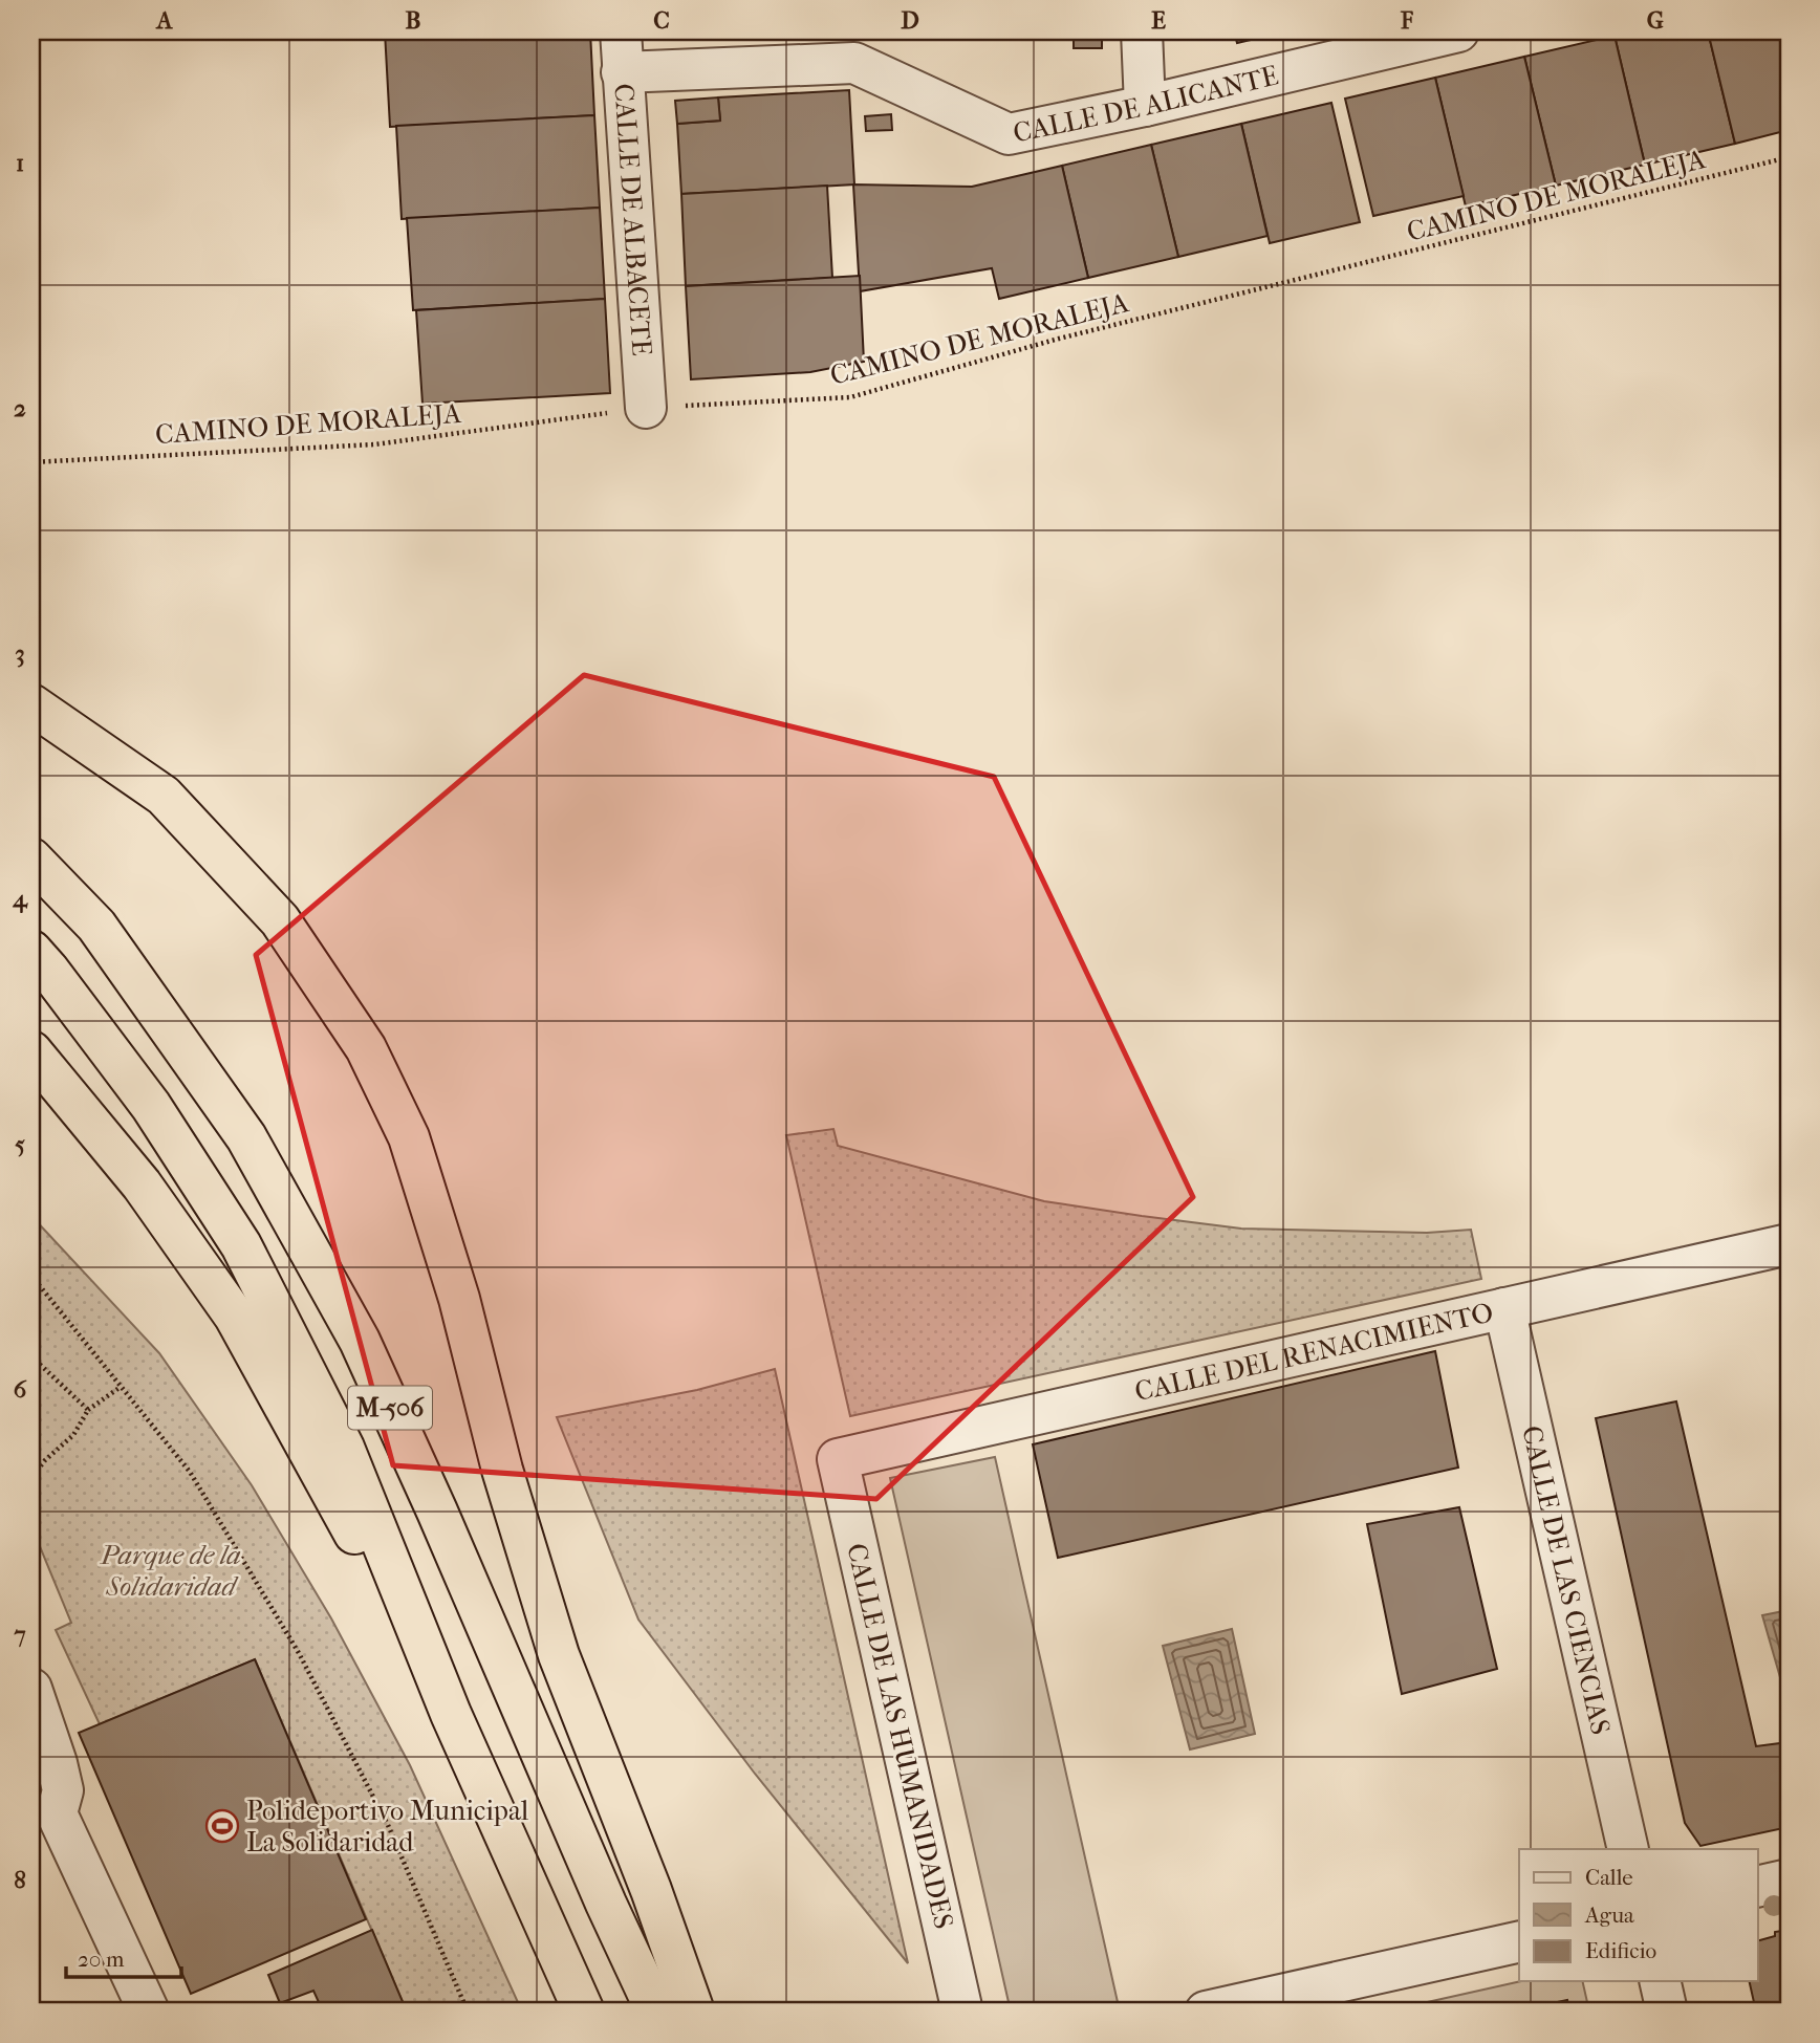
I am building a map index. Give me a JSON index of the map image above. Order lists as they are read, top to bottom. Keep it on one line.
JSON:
{"streets":{"highway":["M-506"],"street":["CALLE DE ALICANTE","CALLE DE ALBACETE","CALLE DEL RENACIMIENTO","CALLE DE LAS CIENCIAS","CALLE DE LAS HUMANIDADES"],"path":["CAMINO DE MORALEJA"]},"crossings":[["CALLE DE ALICANTE","CALLE DE ALBACETE"],["CAMINO DE MORALEJA","CALLE DE ALBACETE"],["CALLE DEL RENACIMIENTO","CALLE DE LAS CIENCIAS"],["CALLE DEL RENACIMIENTO","CALLE DE LAS HUMANIDADES"]],"parks":["Parque de la Solidaridad"],"places":{"sports":["Polideportivo Municipal La Solidaridad"]},"legend":["Calle","Agua","Edificio"],"scale_bar":"20 m","grid":{"columns":["A","B","C","D","E","F","G"],"rows":["1","2","3","4","5","6","7","8"]}}
